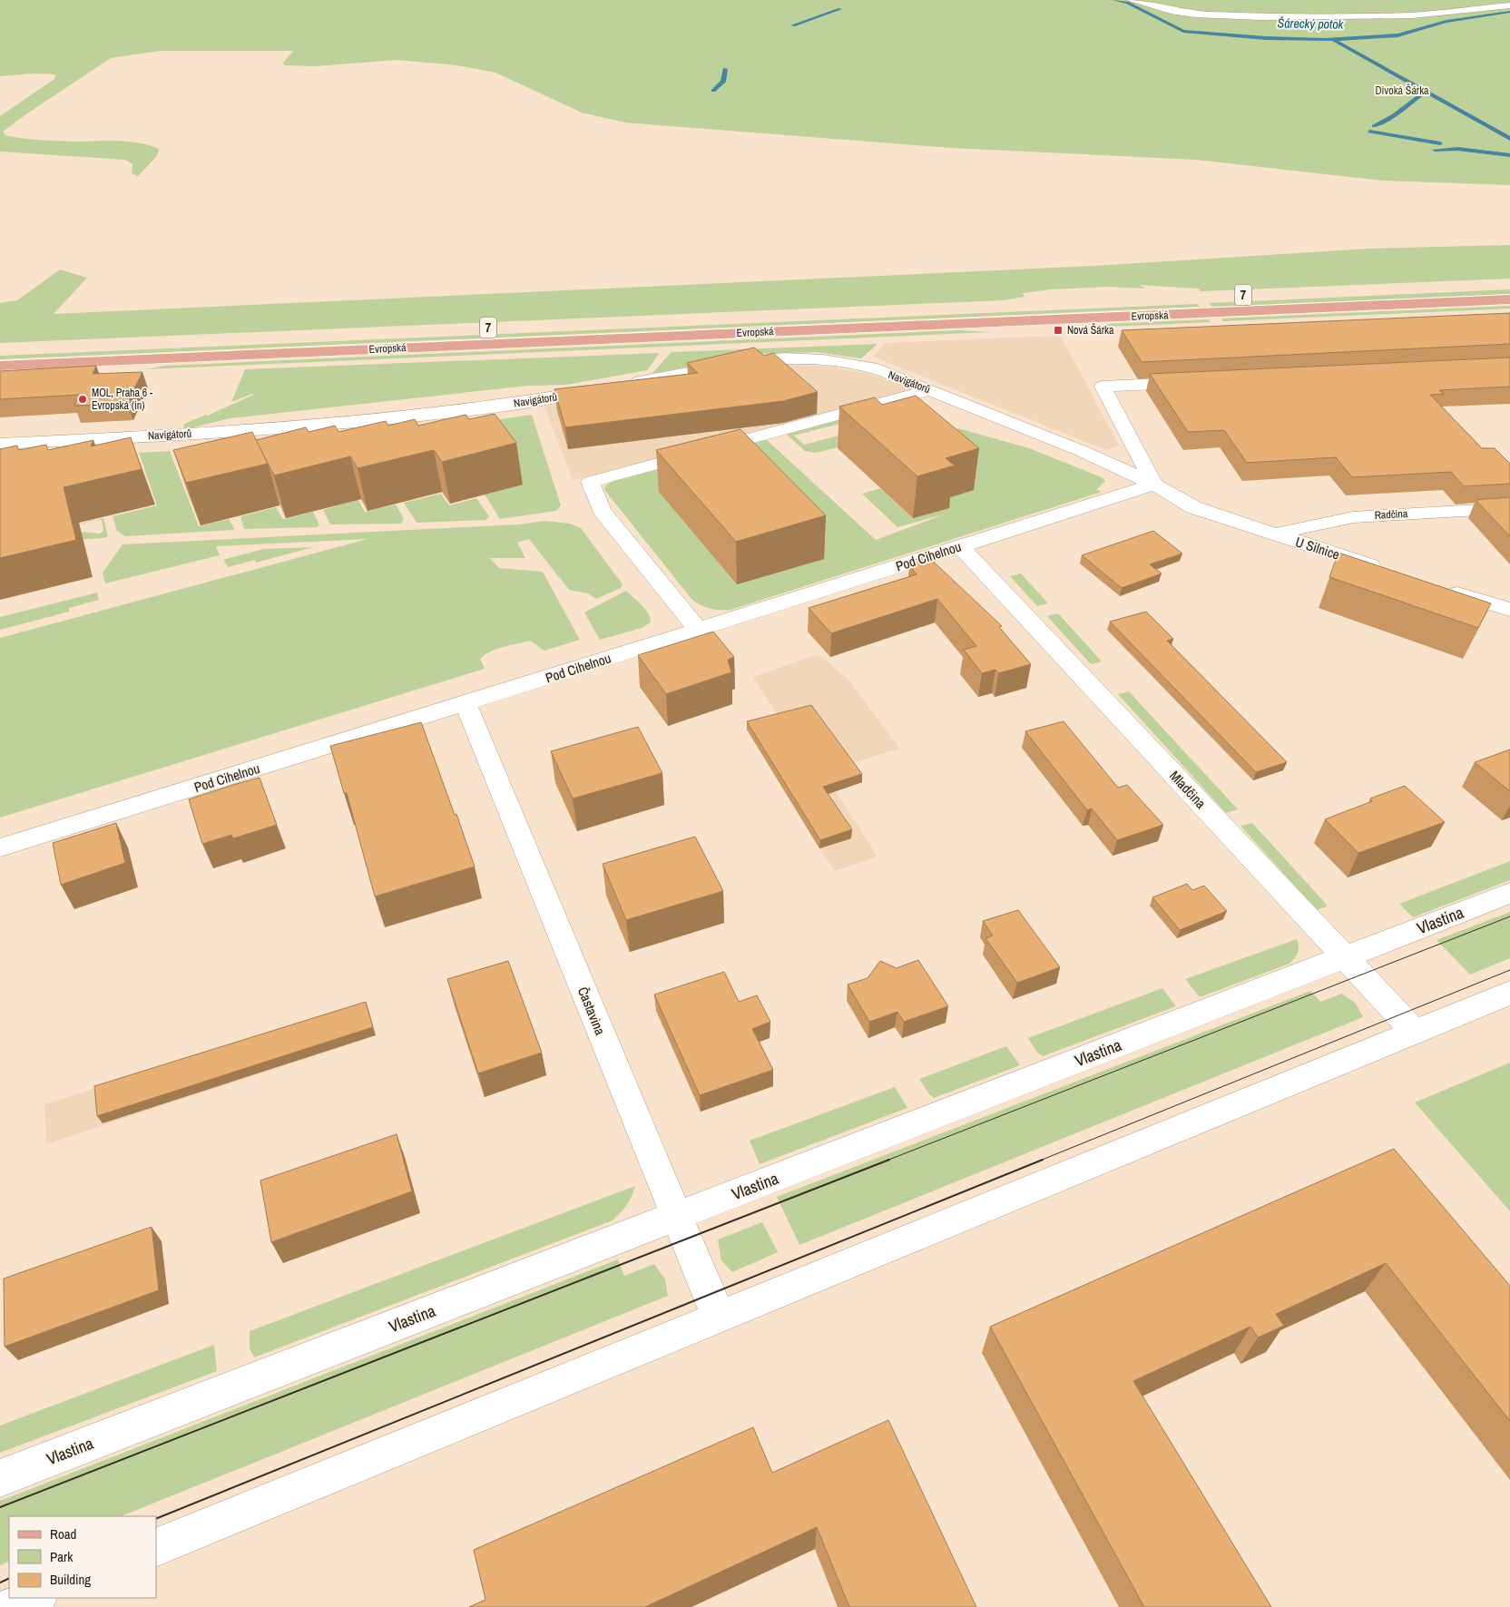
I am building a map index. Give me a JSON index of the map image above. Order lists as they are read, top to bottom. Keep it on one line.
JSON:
{"streets":{"main road":["7","Evropská"],"street":["Navigátorů","Radčina","U Silnice","Pod Cihelnou","Mladčina","Vlastina","Častavina"]},"crossings":[["Navigátorů","U Silnice"],["Navigátorů","Pod Cihelnou"],["Radčina","U Silnice"],["U Silnice","Pod Cihelnou"],["Pod Cihelnou","Mladčina"],["Pod Cihelnou","Častavina"],["Mladčina","Vlastina"],["Vlastina","Častavina"]],"water":["Šárecký potok"],"parks":["Divoká Šárka"],"places":{"transit":["Nová Šárka"],"other":["MOL, Praha 6 - Evropská (in)"]},"legend":["Road","Park","Building"]}
